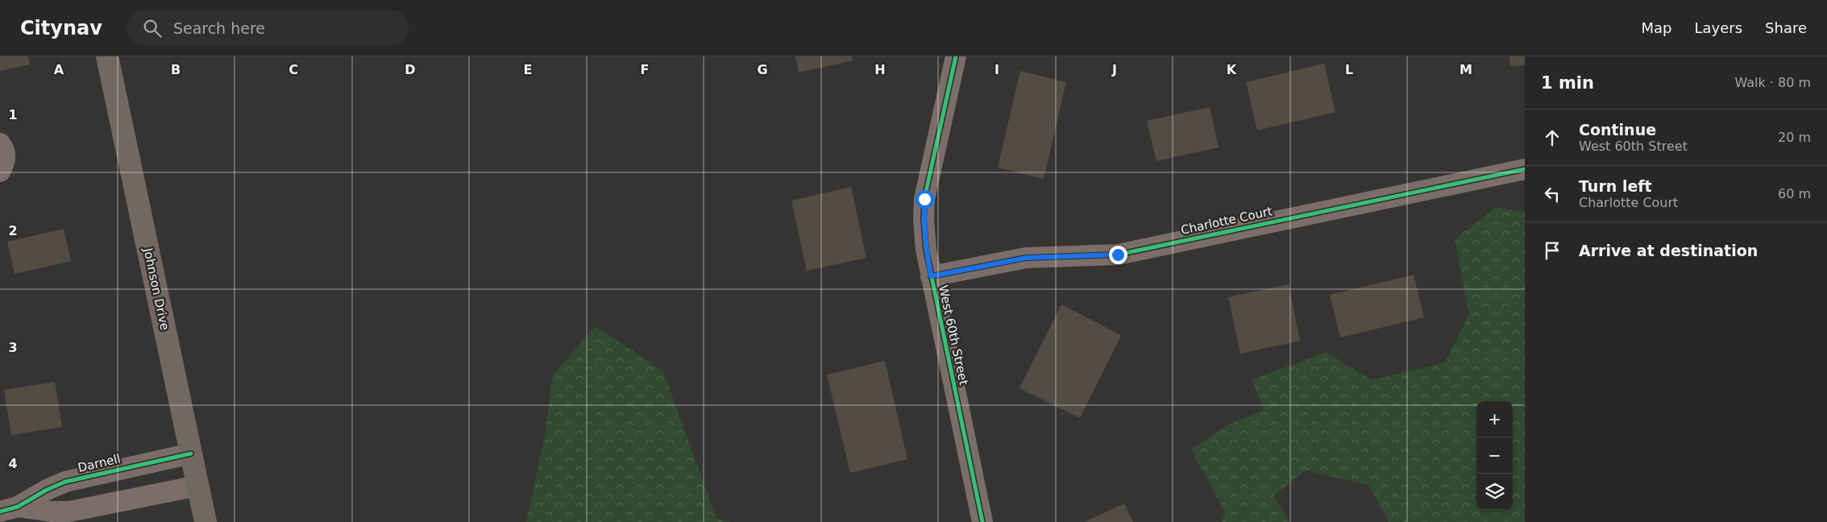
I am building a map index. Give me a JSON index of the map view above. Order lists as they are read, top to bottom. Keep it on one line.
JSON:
{"streets":{"main road":["Johnson Drive"],"street":["Charlotte Court","West 60th Street","Darnell"]},"crossings":[["Charlotte Court","West 60th Street"],["Johnson Drive","Darnell"]],"page":{"header":"Citynav","search":"Search here","nav":["Map","Layers","Share"],"heading":["1 min","Walk · 80 m"],"list":[["Continue","West 60th Street","20 m"],["Turn left","Charlotte Court","60 m"],"Arrive at destination"],"map_buttons":["+","−"]},"grid":{"columns":["A","B","C","D","E","F","G","H","I","J","K","L","M"],"rows":["1","2","3","4"]}}
